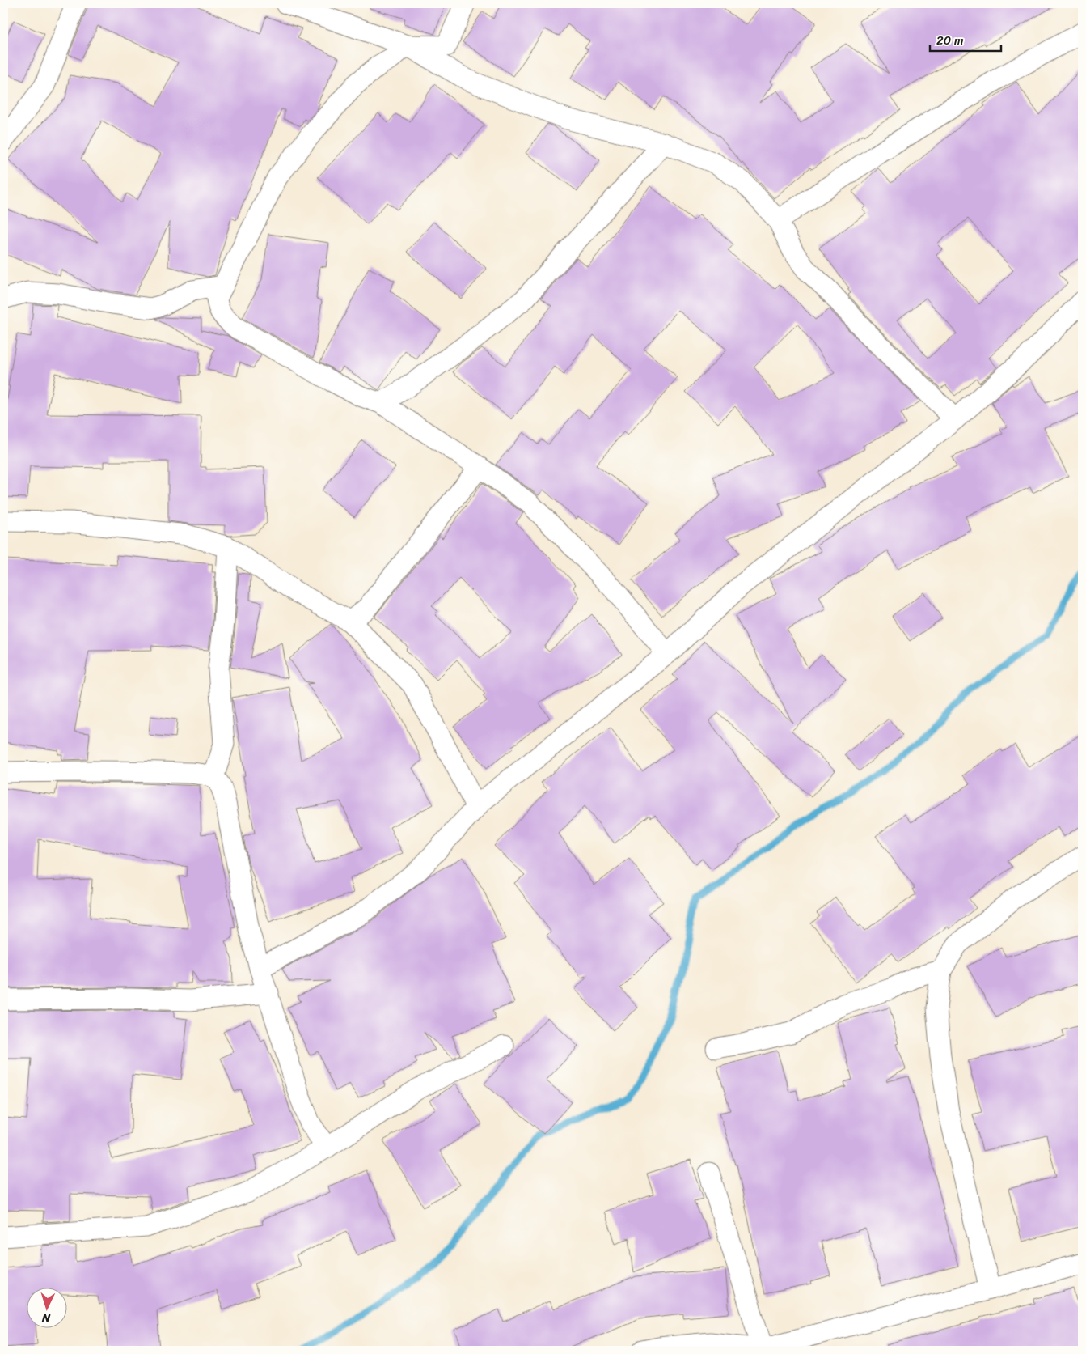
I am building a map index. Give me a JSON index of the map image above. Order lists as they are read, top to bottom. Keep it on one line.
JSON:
{"scale_bar":"20 m","north":"bottom"}
